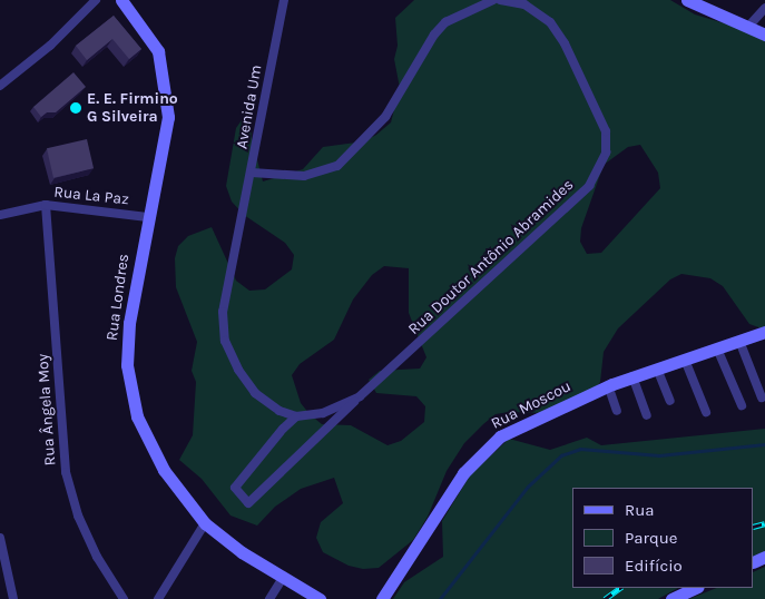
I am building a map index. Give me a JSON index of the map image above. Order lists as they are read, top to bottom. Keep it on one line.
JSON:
{"streets":{"street":["Avenida Um","Rua La Paz","Rua Doutor Antônio Abramides","Rua Londres","Rua Moscou","Rua Ângela Moy"]},"crossings":[["Avenida Um","Rua Doutor Antônio Abramides"],["Rua La Paz","Rua Londres"],["Rua La Paz","Rua Ângela Moy"]],"places":["E. E. Firmino G Silveira"],"legend":["Rua","Parque","Edifício"]}
